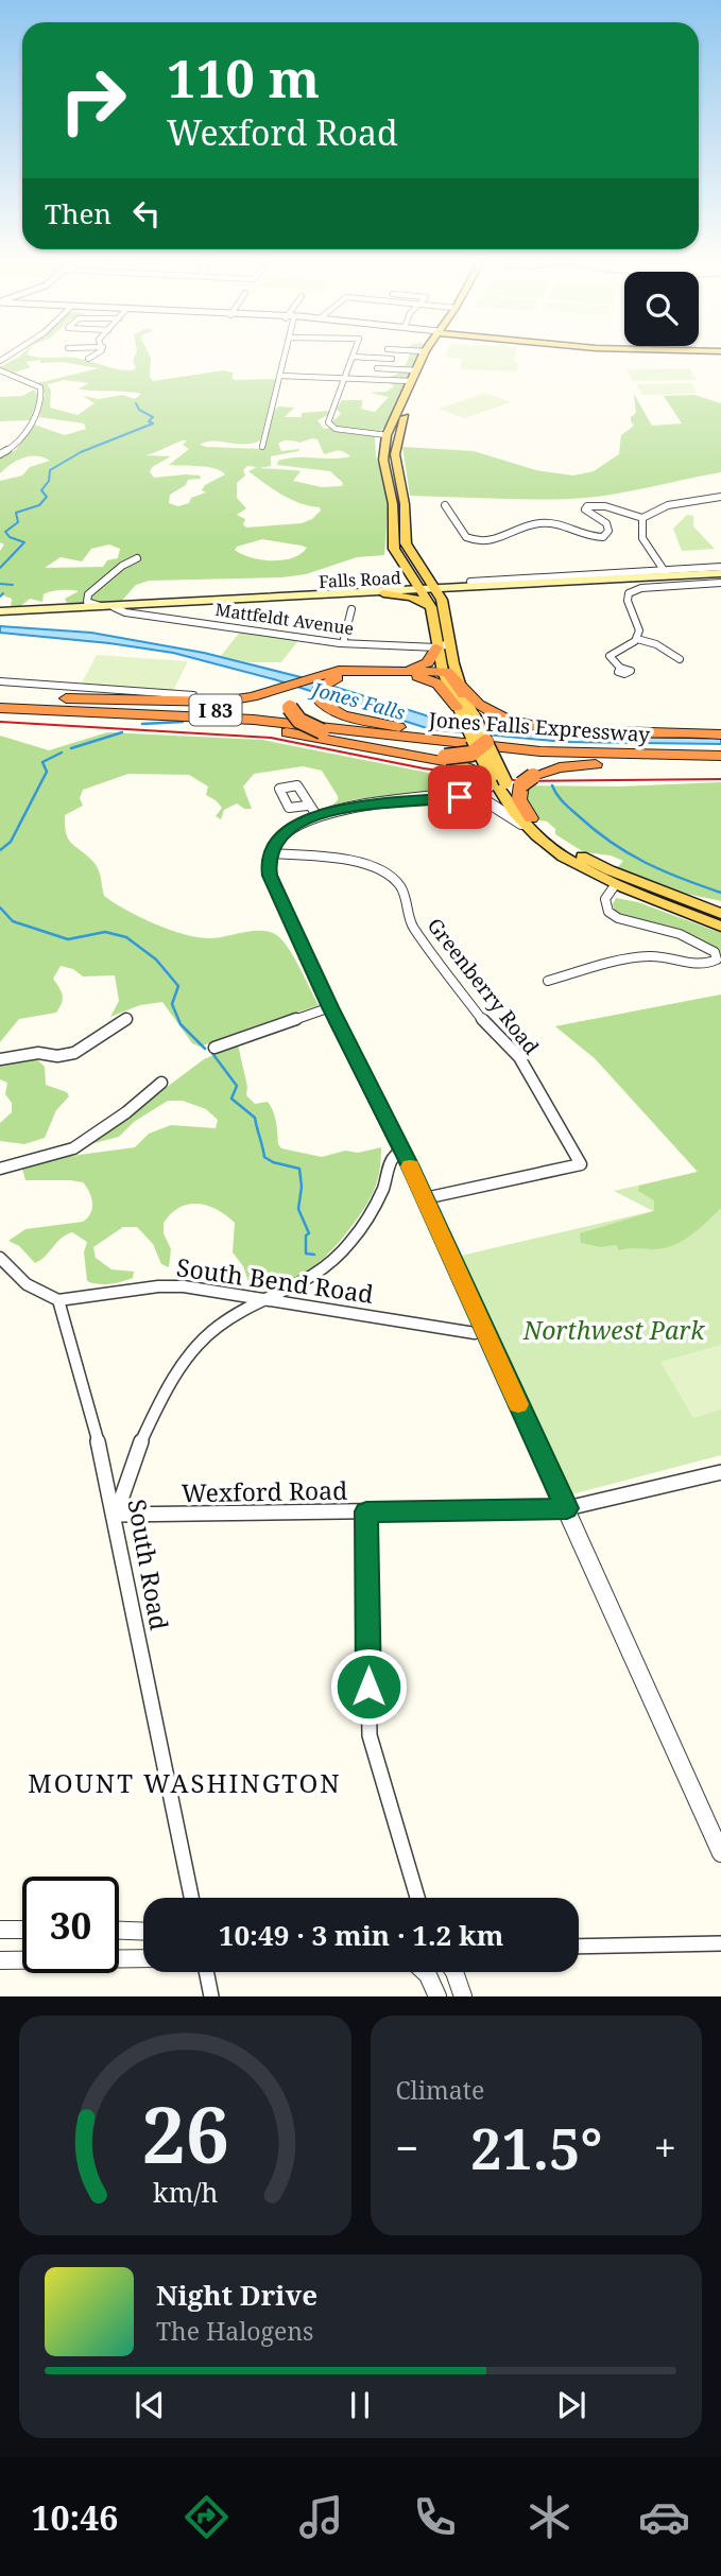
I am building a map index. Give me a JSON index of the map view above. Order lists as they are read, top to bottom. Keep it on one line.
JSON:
{"streets":{"highway":["I 83","Jones Falls Expressway"],"main road":["Falls Road"],"street":["Mattfeldt Avenue","Greenberry Road","South Bend Road","Wexford Road","South Road"]},"crossings":[["Falls Road","Mattfeldt Avenue"],["South Bend Road","South Road"],["Wexford Road","South Road"]],"districts":["MOUNT WASHINGTON"],"water":["Jones Falls"],"parks":["Northwest Park"],"page":{"turn":["110 m","Wexford Road"],"then":"Then","limit":"30","trip":"10:49 · 3 min · 1.2 km","tile":"Climate","heat":["−","21.5°","+"],"song":["Night Drive","The Halogens"],"tabs":"10:46","gauge":["26","km/h"]}}
